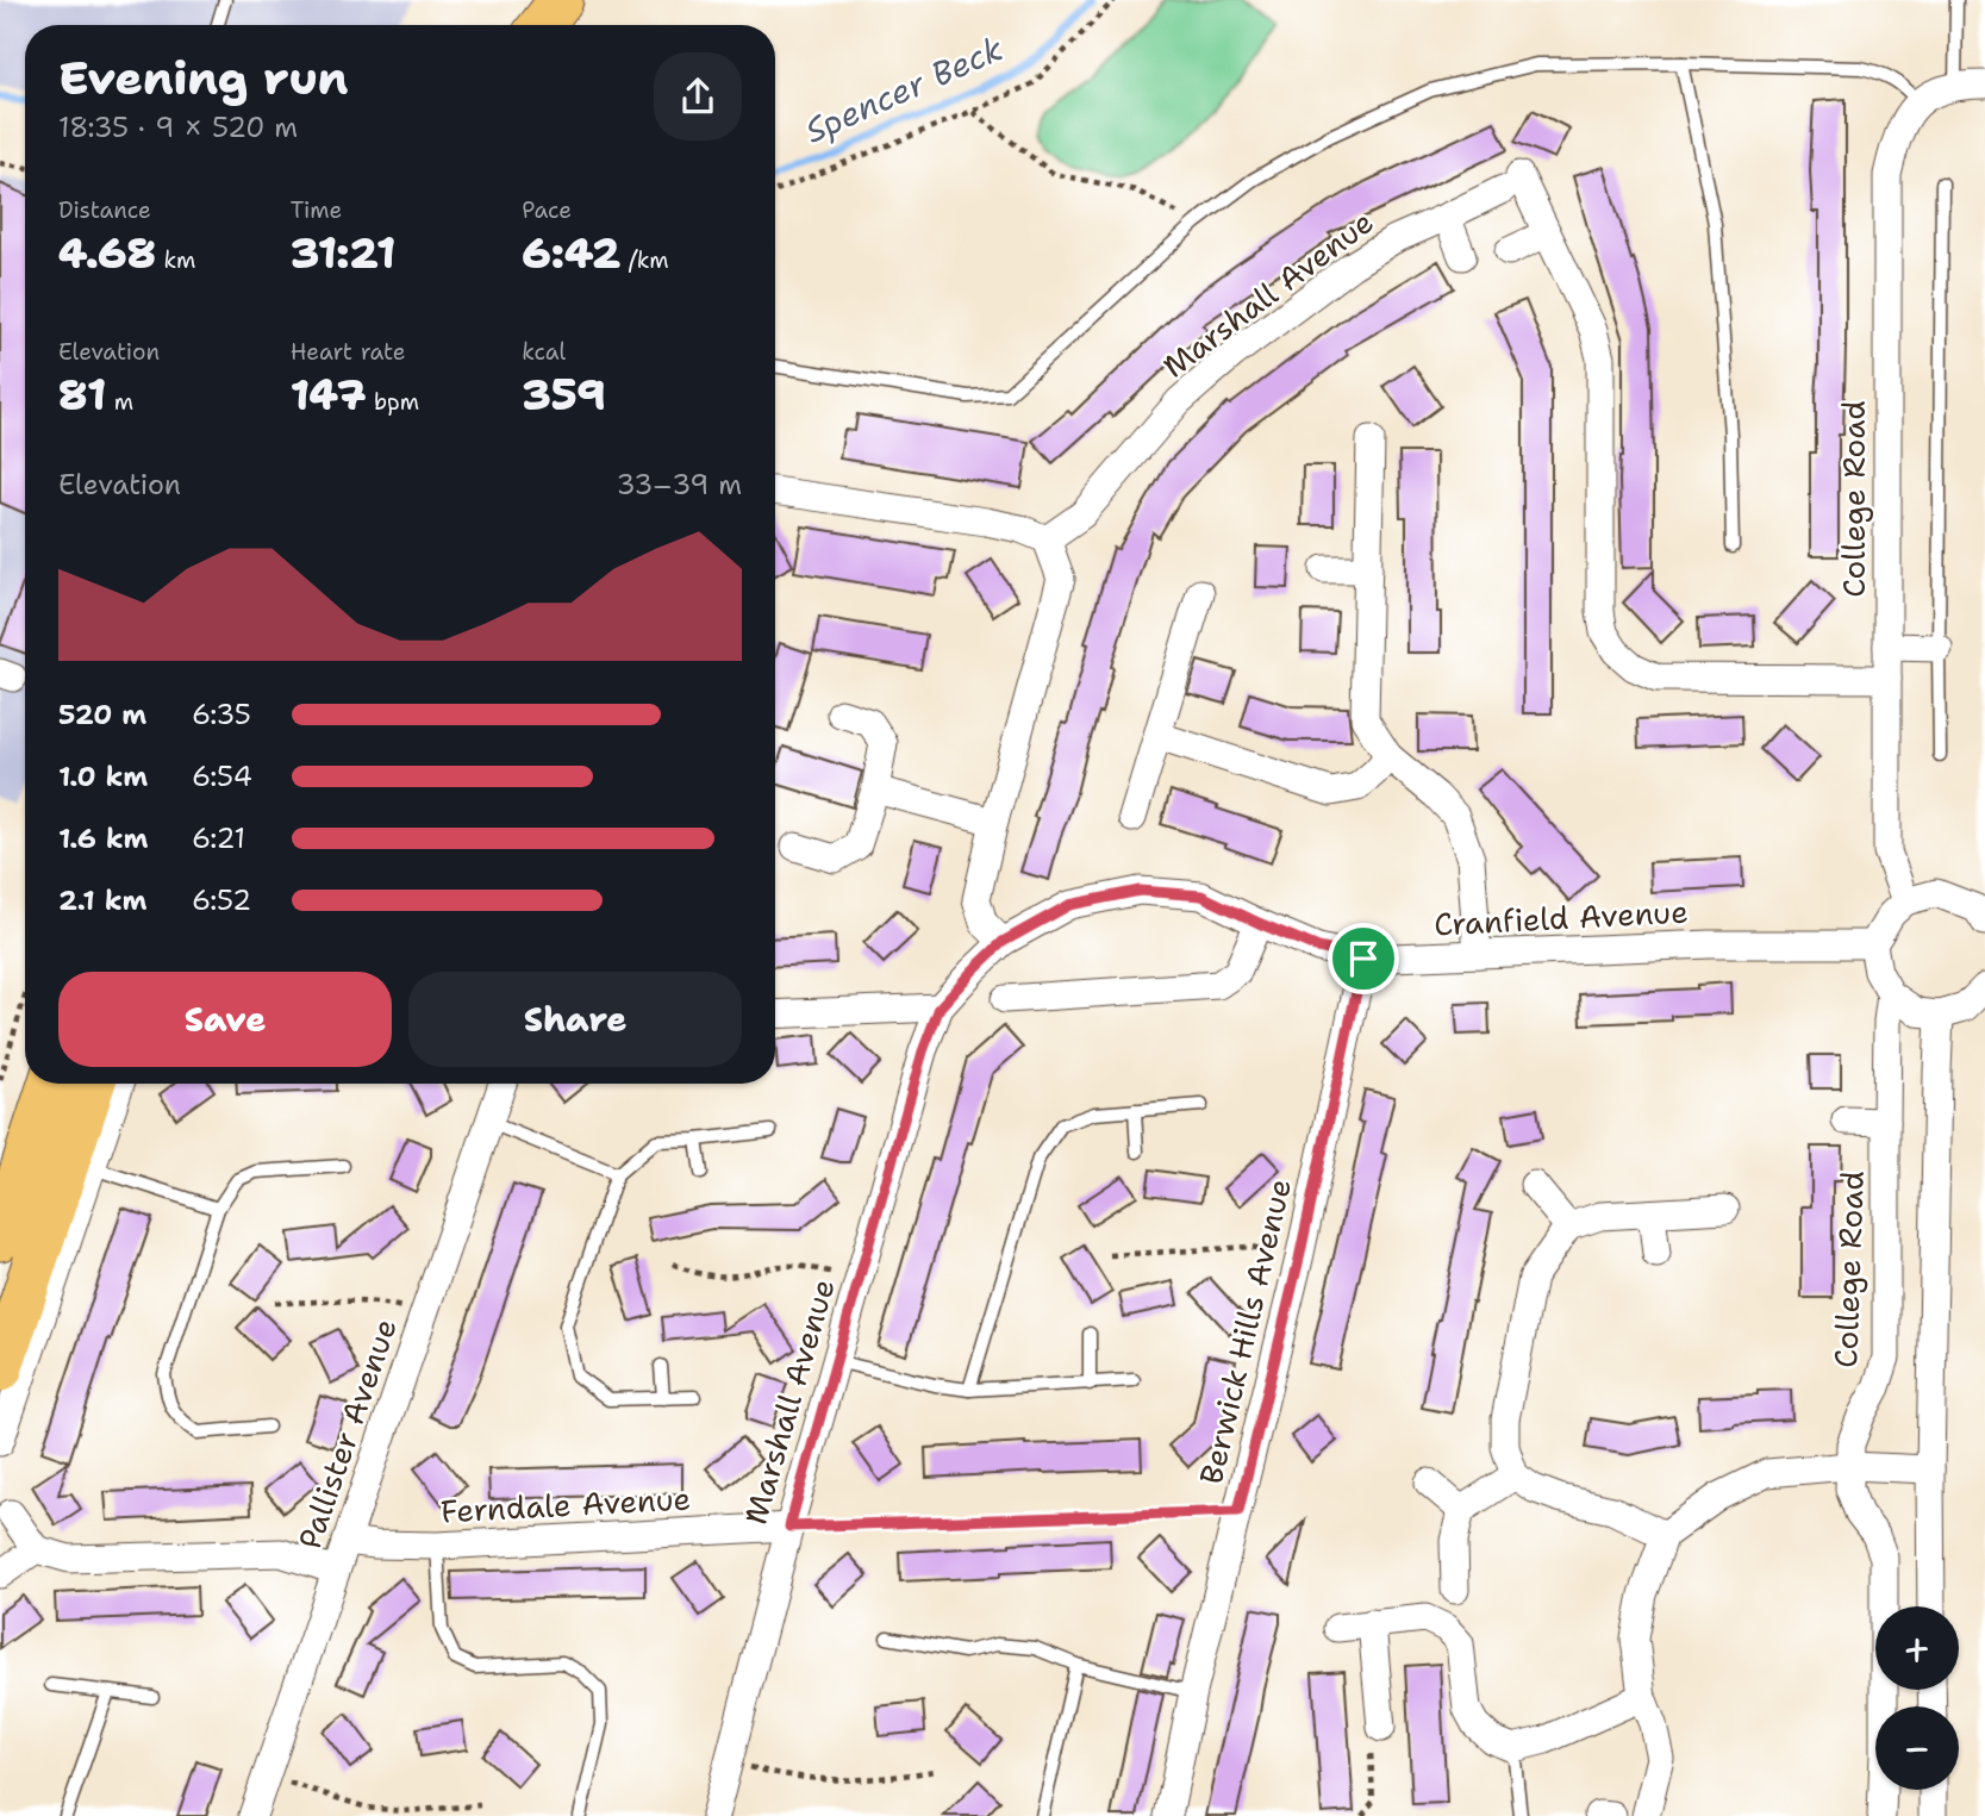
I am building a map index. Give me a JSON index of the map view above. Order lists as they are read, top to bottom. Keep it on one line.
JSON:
{"streets":{"street":["Marshall Avenue","College Road","Cranfield Avenue","Berwick Hills Avenue","Pallister Avenue","Ferndale Avenue"]},"crossings":[["Marshall Avenue","Cranfield Avenue"],["Marshall Avenue","Ferndale Avenue"],["Cranfield Avenue","Berwick Hills Avenue"],["Pallister Avenue","Ferndale Avenue"]],"water":["Spencer Beck"],"page":{"heading":["Evening run","18:35 · 9 × 520 m"],"stats":[["Distance","4.68 km"],["Time","31:21"],["Pace","6:42 /km"],["Elevation","81 m"],["Heart rate","147 bpm"],["kcal","359"]],"chart":["Elevation","33–39 m"],"list":[{"name":"520 m","note":"6:35"},{"name":"1.0 km","note":"6:54"},{"name":"1.6 km","note":"6:21"},{"name":"2.1 km","note":"6:52"}],"buttons":["Save","Share"],"map_buttons":["+","−"]}}
